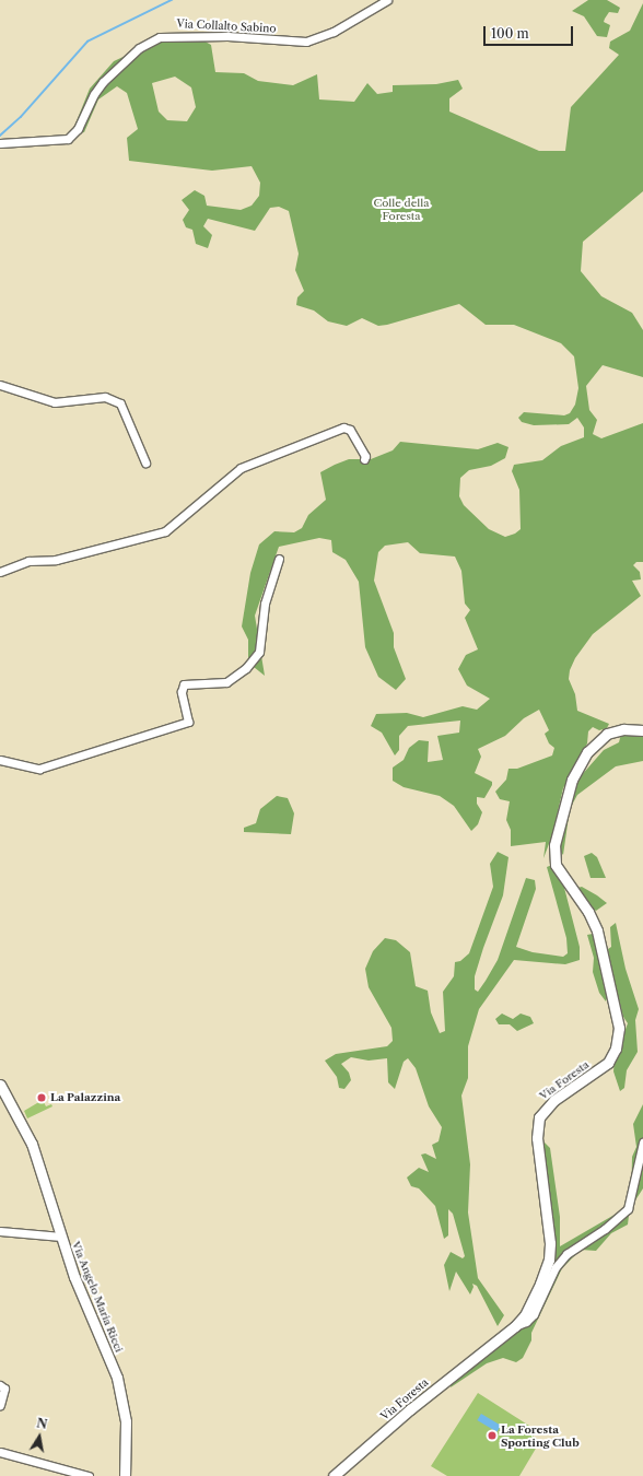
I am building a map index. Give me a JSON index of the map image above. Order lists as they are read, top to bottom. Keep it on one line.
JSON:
{"streets":{"main road":["Via Foresta","Via Angelo Maria Ricci"],"street":["Via Collalto Sabino"]},"parks":["Colle della Foresta"],"places":["La Palazzina","La Foresta Sporting Club"],"scale_bar":"100 m","north":"top"}
